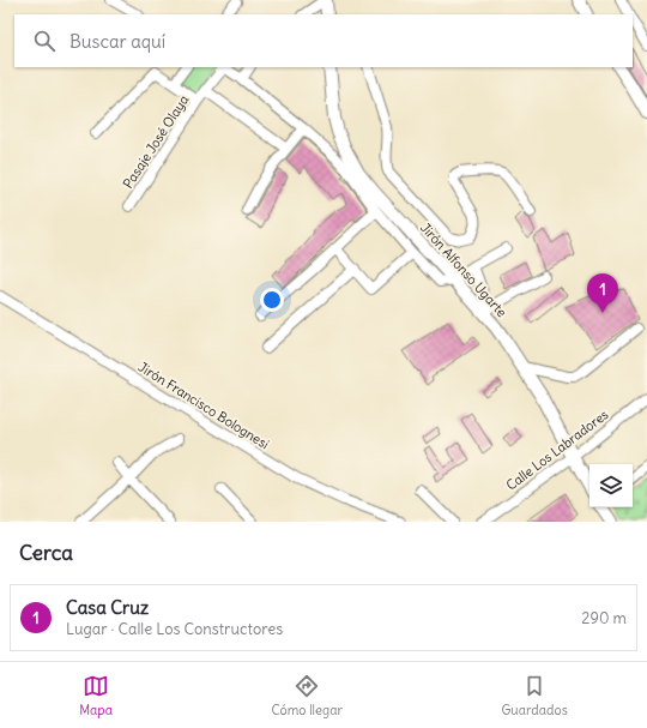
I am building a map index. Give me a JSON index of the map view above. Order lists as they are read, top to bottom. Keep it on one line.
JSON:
{"streets":{"main road":["Jirón Alfonso Ugarte"],"street":["Pasaje José Olaya","Jirón Francisco Bolognesi","Calle Los Labradores"]},"crossings":[["Jirón Alfonso Ugarte","Calle Los Labradores"]],"page":{"search":"Buscar aquí","pins":"1","heading":"Cerca","list":[{"mark":"1","name":"Casa Cruz","note":"Lugar · Calle Los Constructores","value":"290 m"}],"nav":["Mapa","Cómo llegar","Guardados"]}}
